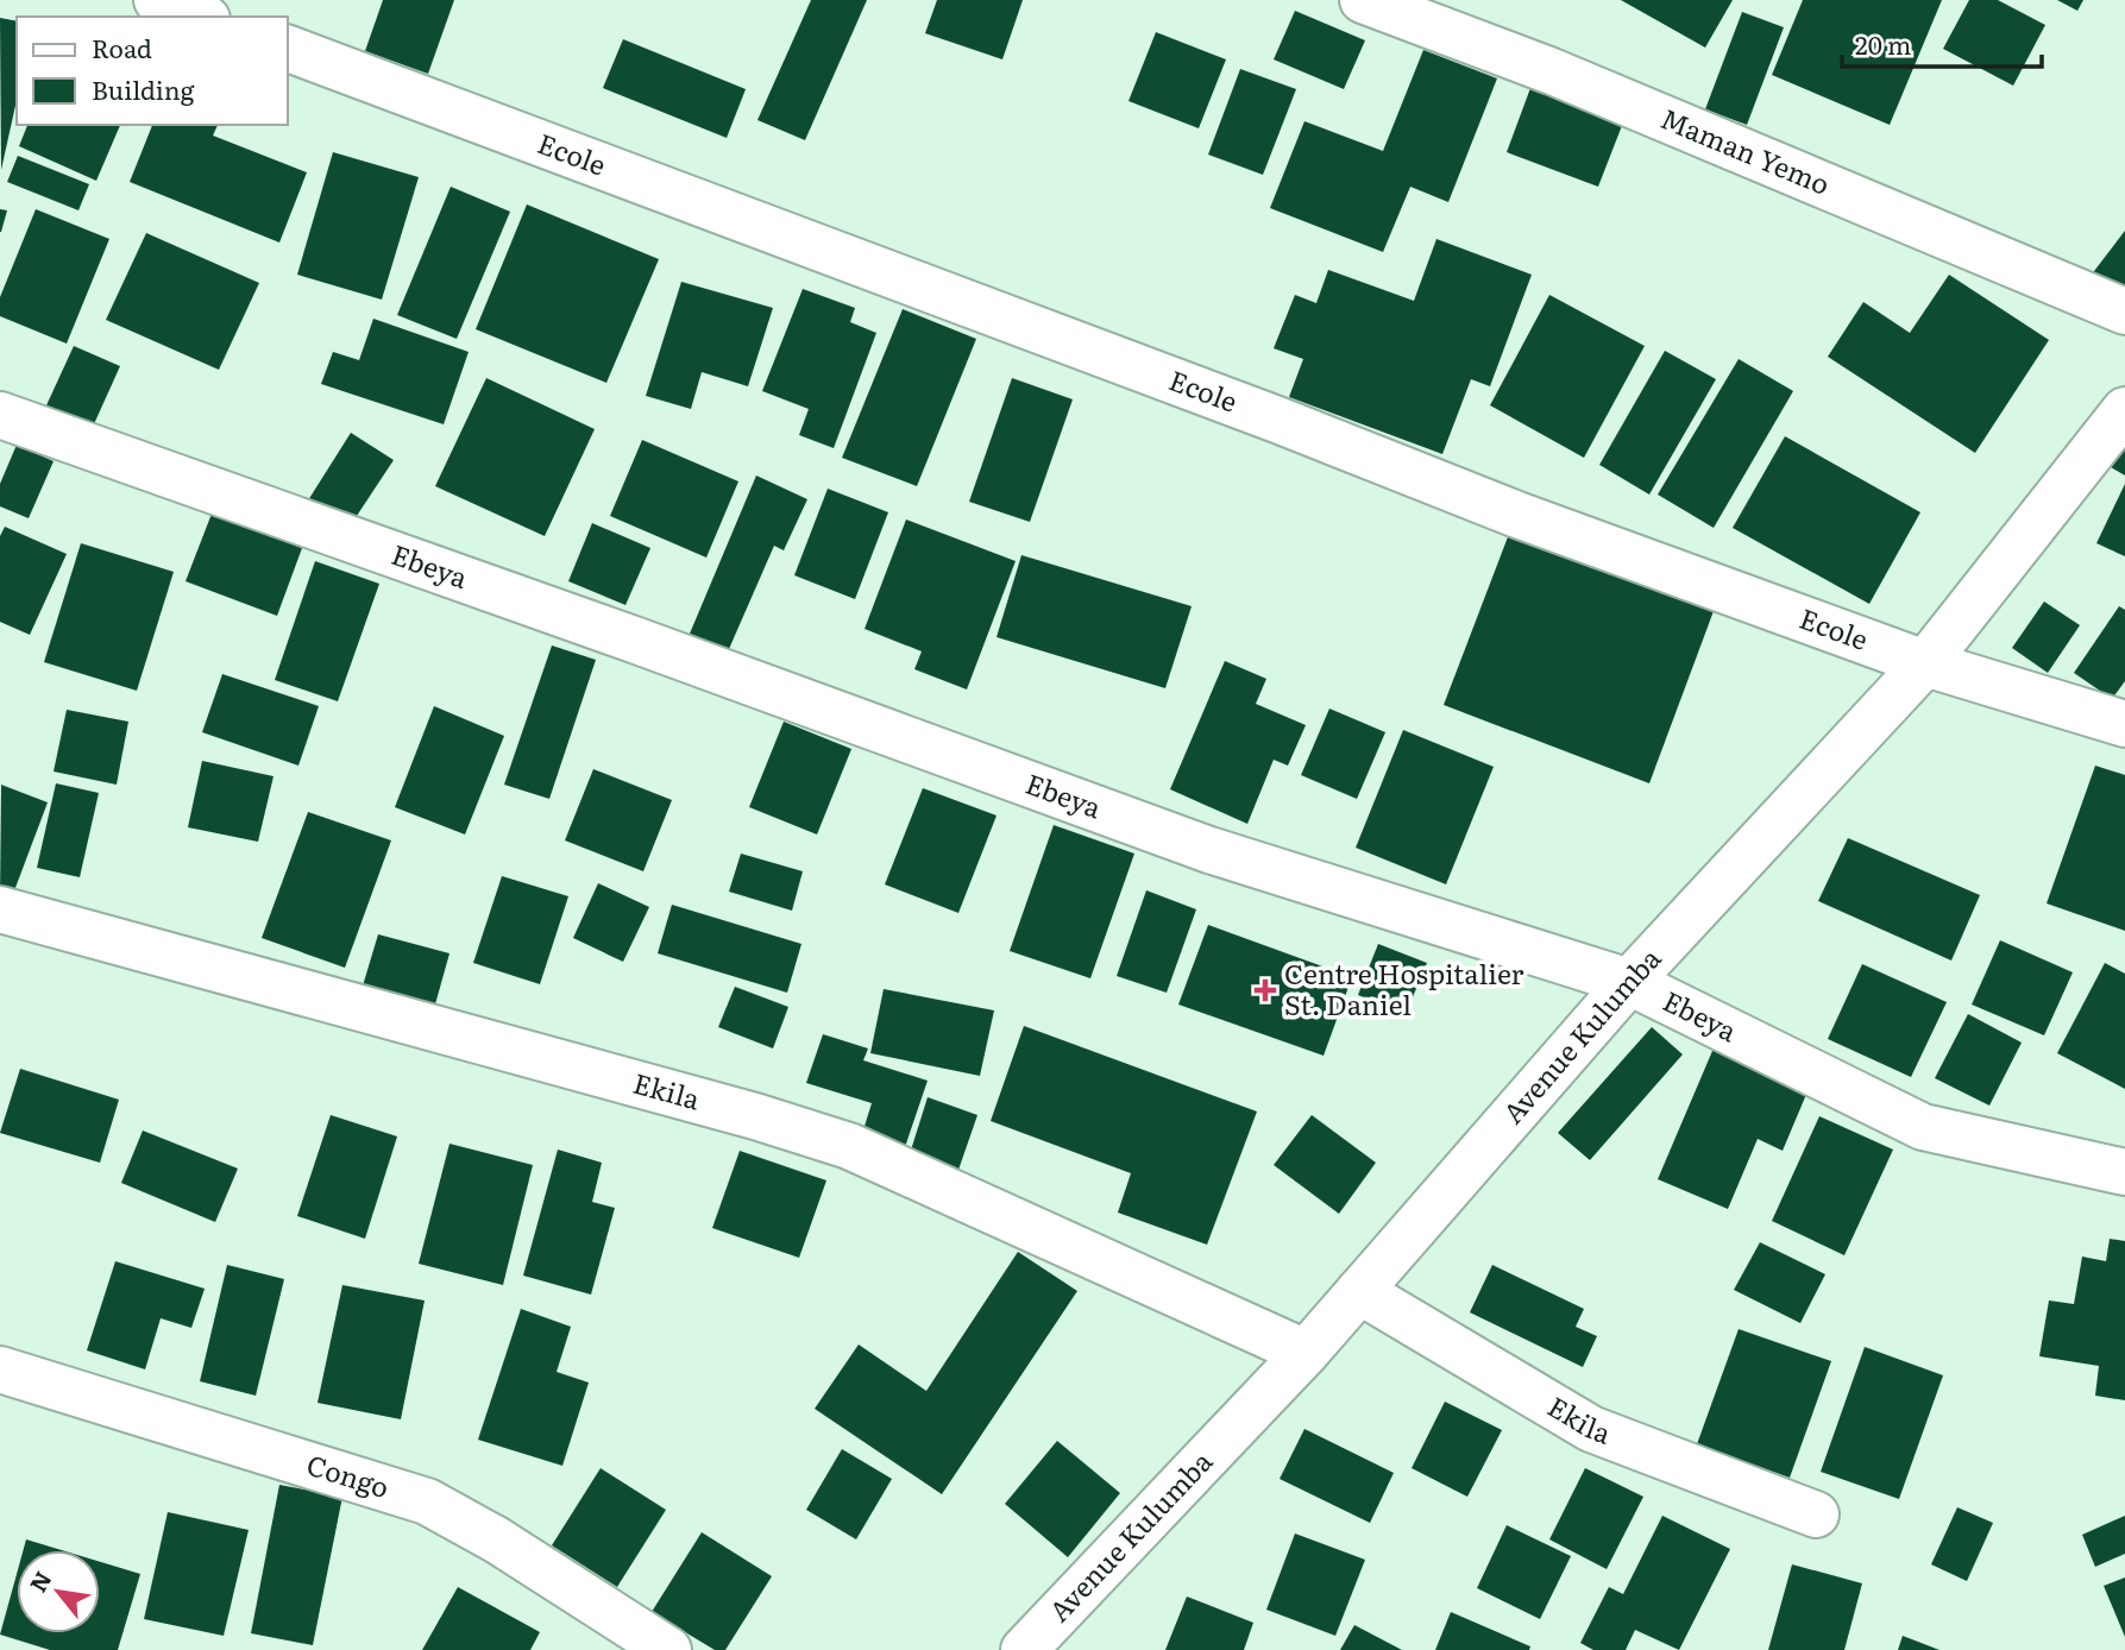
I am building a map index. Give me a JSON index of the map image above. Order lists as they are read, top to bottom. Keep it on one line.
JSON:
{"streets":{"street":["Maman Yemo","Ecole","Ebeya","Avenue Kulumba","Ekila","Congo"]},"crossings":[["Ecole","Avenue Kulumba"],["Ebeya","Avenue Kulumba"],["Avenue Kulumba","Ekila"]],"places":{"health":["Centre Hospitalier St. Daniel"]},"legend":["Road","Building"],"scale_bar":"20 m","north":"top left"}
